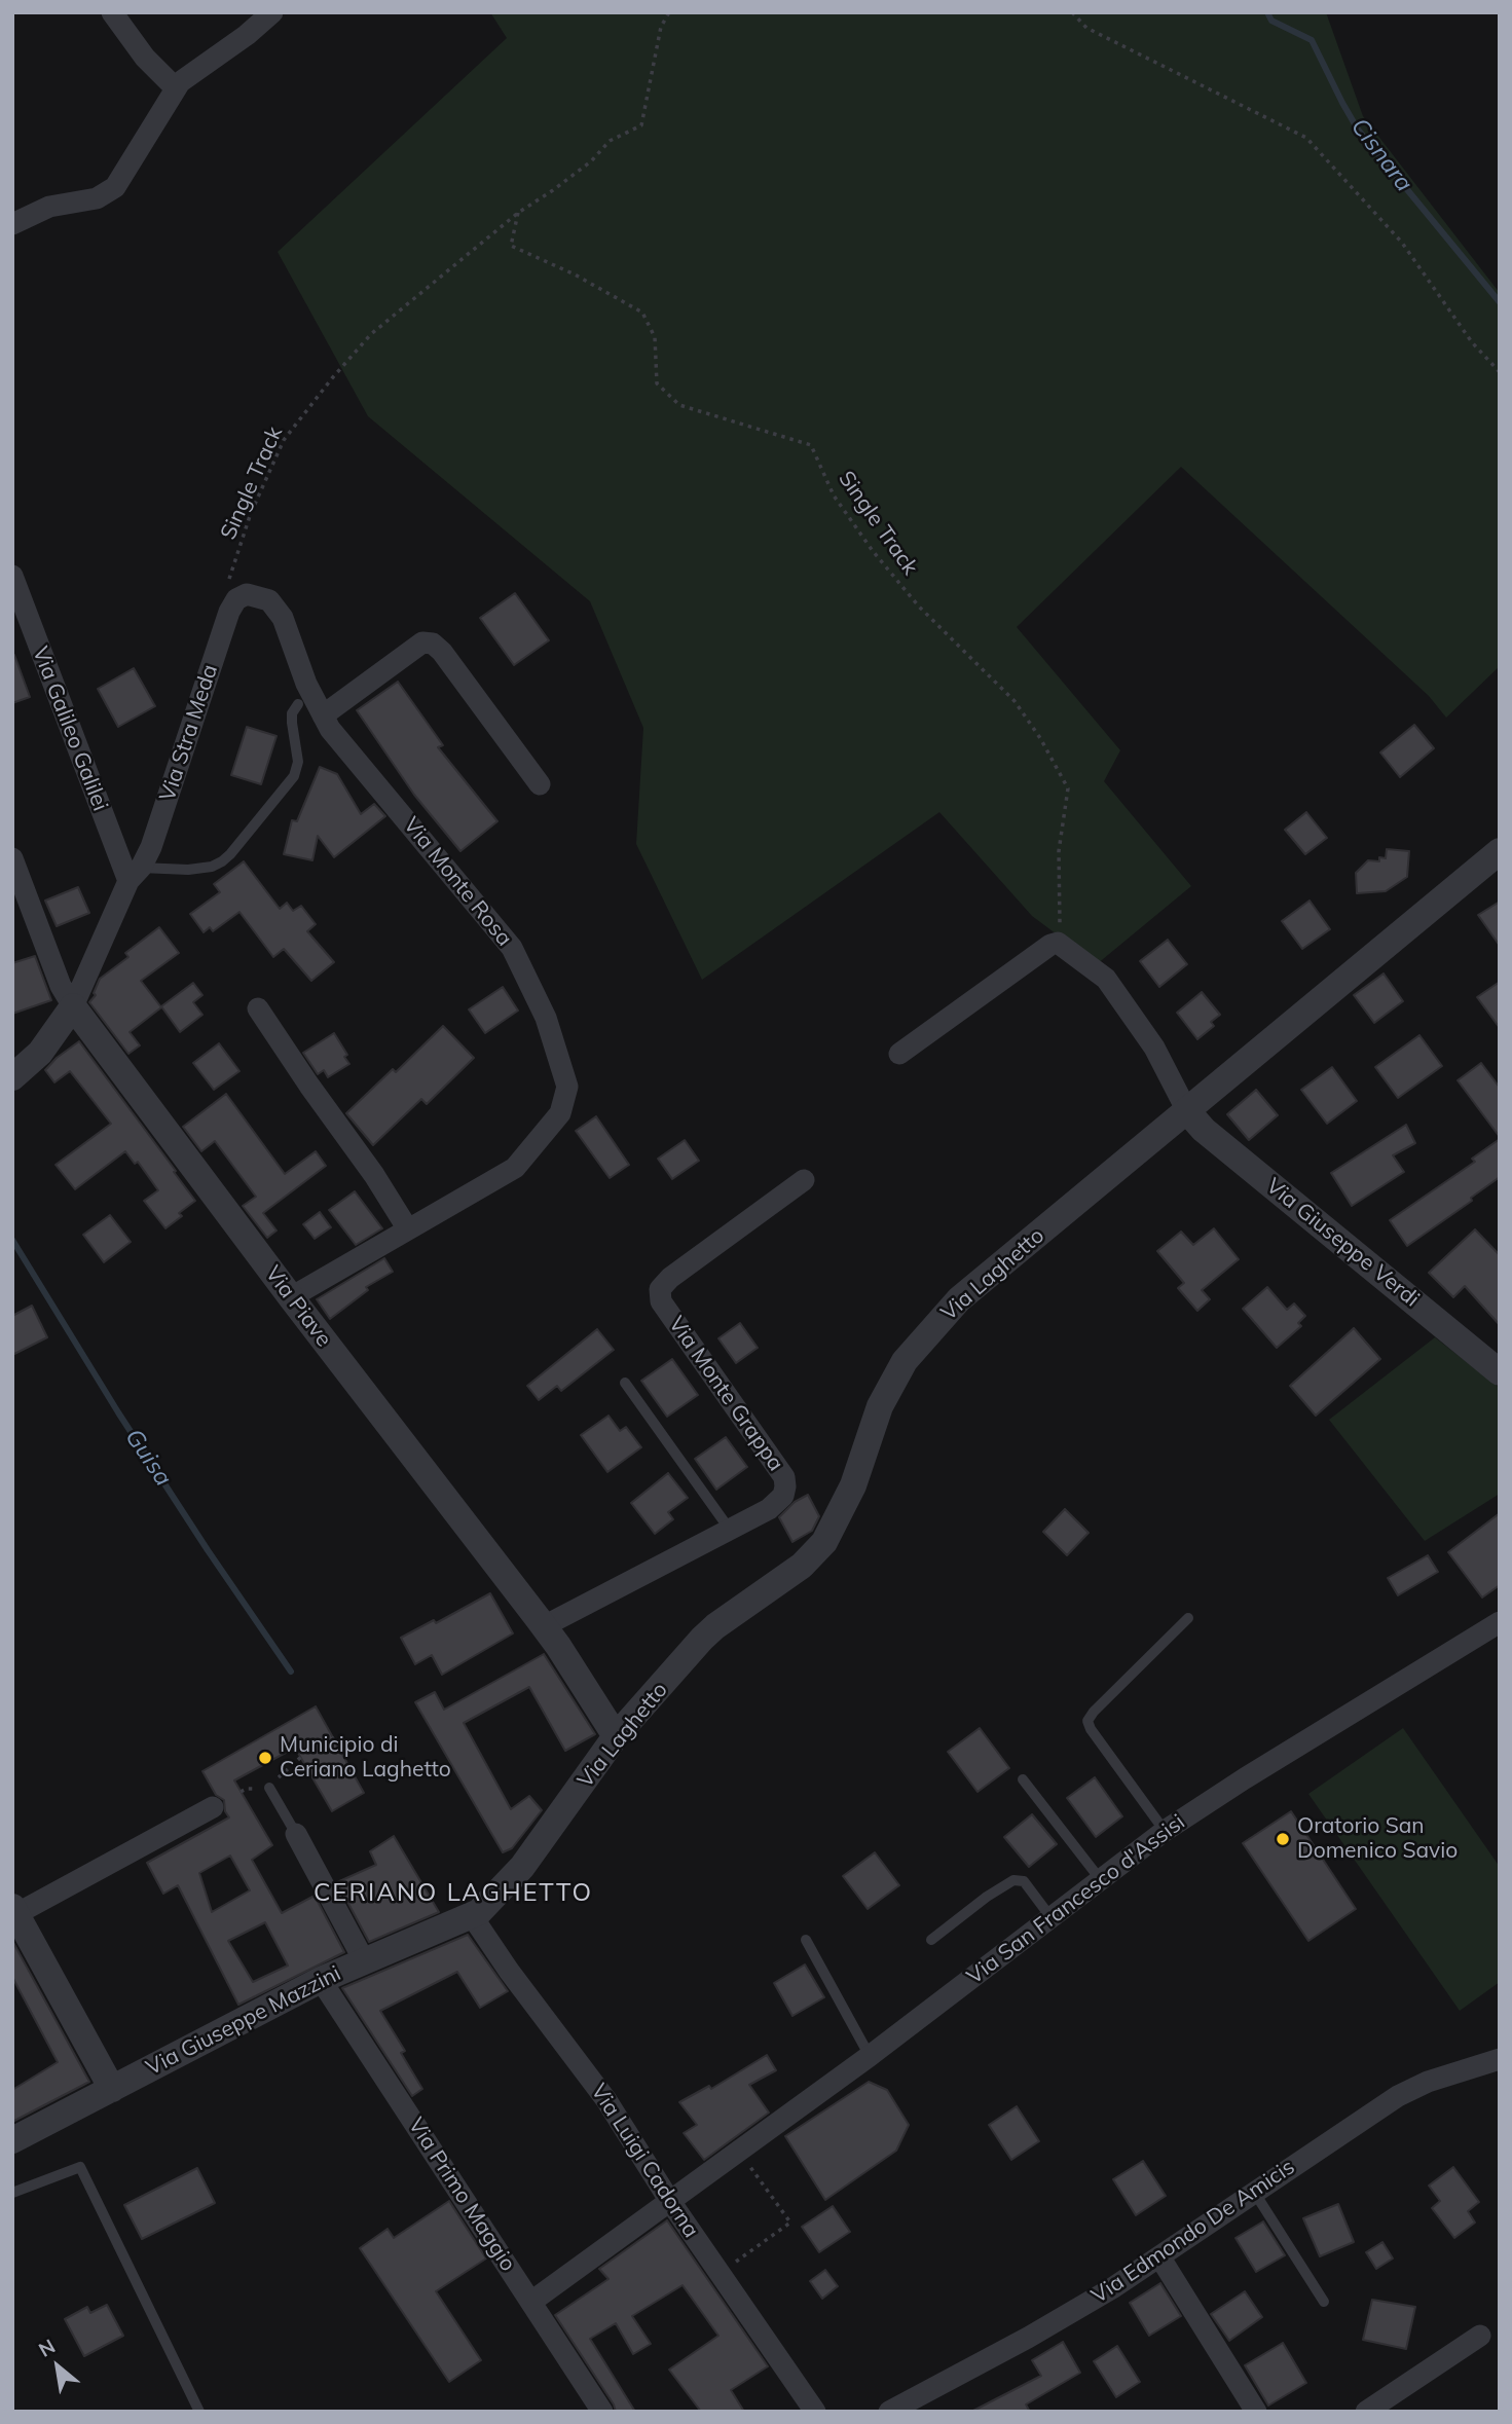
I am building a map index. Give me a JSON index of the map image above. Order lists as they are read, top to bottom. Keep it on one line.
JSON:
{"streets":{"street":["Via Galileo Galilei","Via Stra Meda","Via Monte Rosa","Via Giuseppe Verdi","Via Laghetto","Via Piave","Via Monte Grappa","Via San Francesco d'Assisi","Via Giuseppe Mazzini","Via Luigi Cadorna","Via Primo Maggio","Via Edmondo De Amicis"],"path":["Single Track"]},"crossings":[["Single Track","Via Stra Meda"],["Single Track","Via Monte Rosa"],["Via Galileo Galilei","Via Stra Meda"],["Via Stra Meda","Via Monte Rosa"],["Via Stra Meda","Via Piave"],["Via Monte Rosa","Via Piave"],["Via Giuseppe Verdi","Via Laghetto"],["Via Laghetto","Via Piave"],["Via Laghetto","Via Giuseppe Mazzini"],["Via Laghetto","Via Luigi Cadorna"],["Via Piave","Via Monte Grappa"],["Via San Francesco d'Assisi","Via Luigi Cadorna"],["Via San Francesco d'Assisi","Via Primo Maggio"],["Via Giuseppe Mazzini","Via Luigi Cadorna"],["Via Giuseppe Mazzini","Via Primo Maggio"]],"districts":["CERIANO LAGHETTO"],"water":["Cisnara","Guisa"],"places":["Municipio di Ceriano Laghetto","Oratorio San Domenico Savio"],"north":"top left"}
